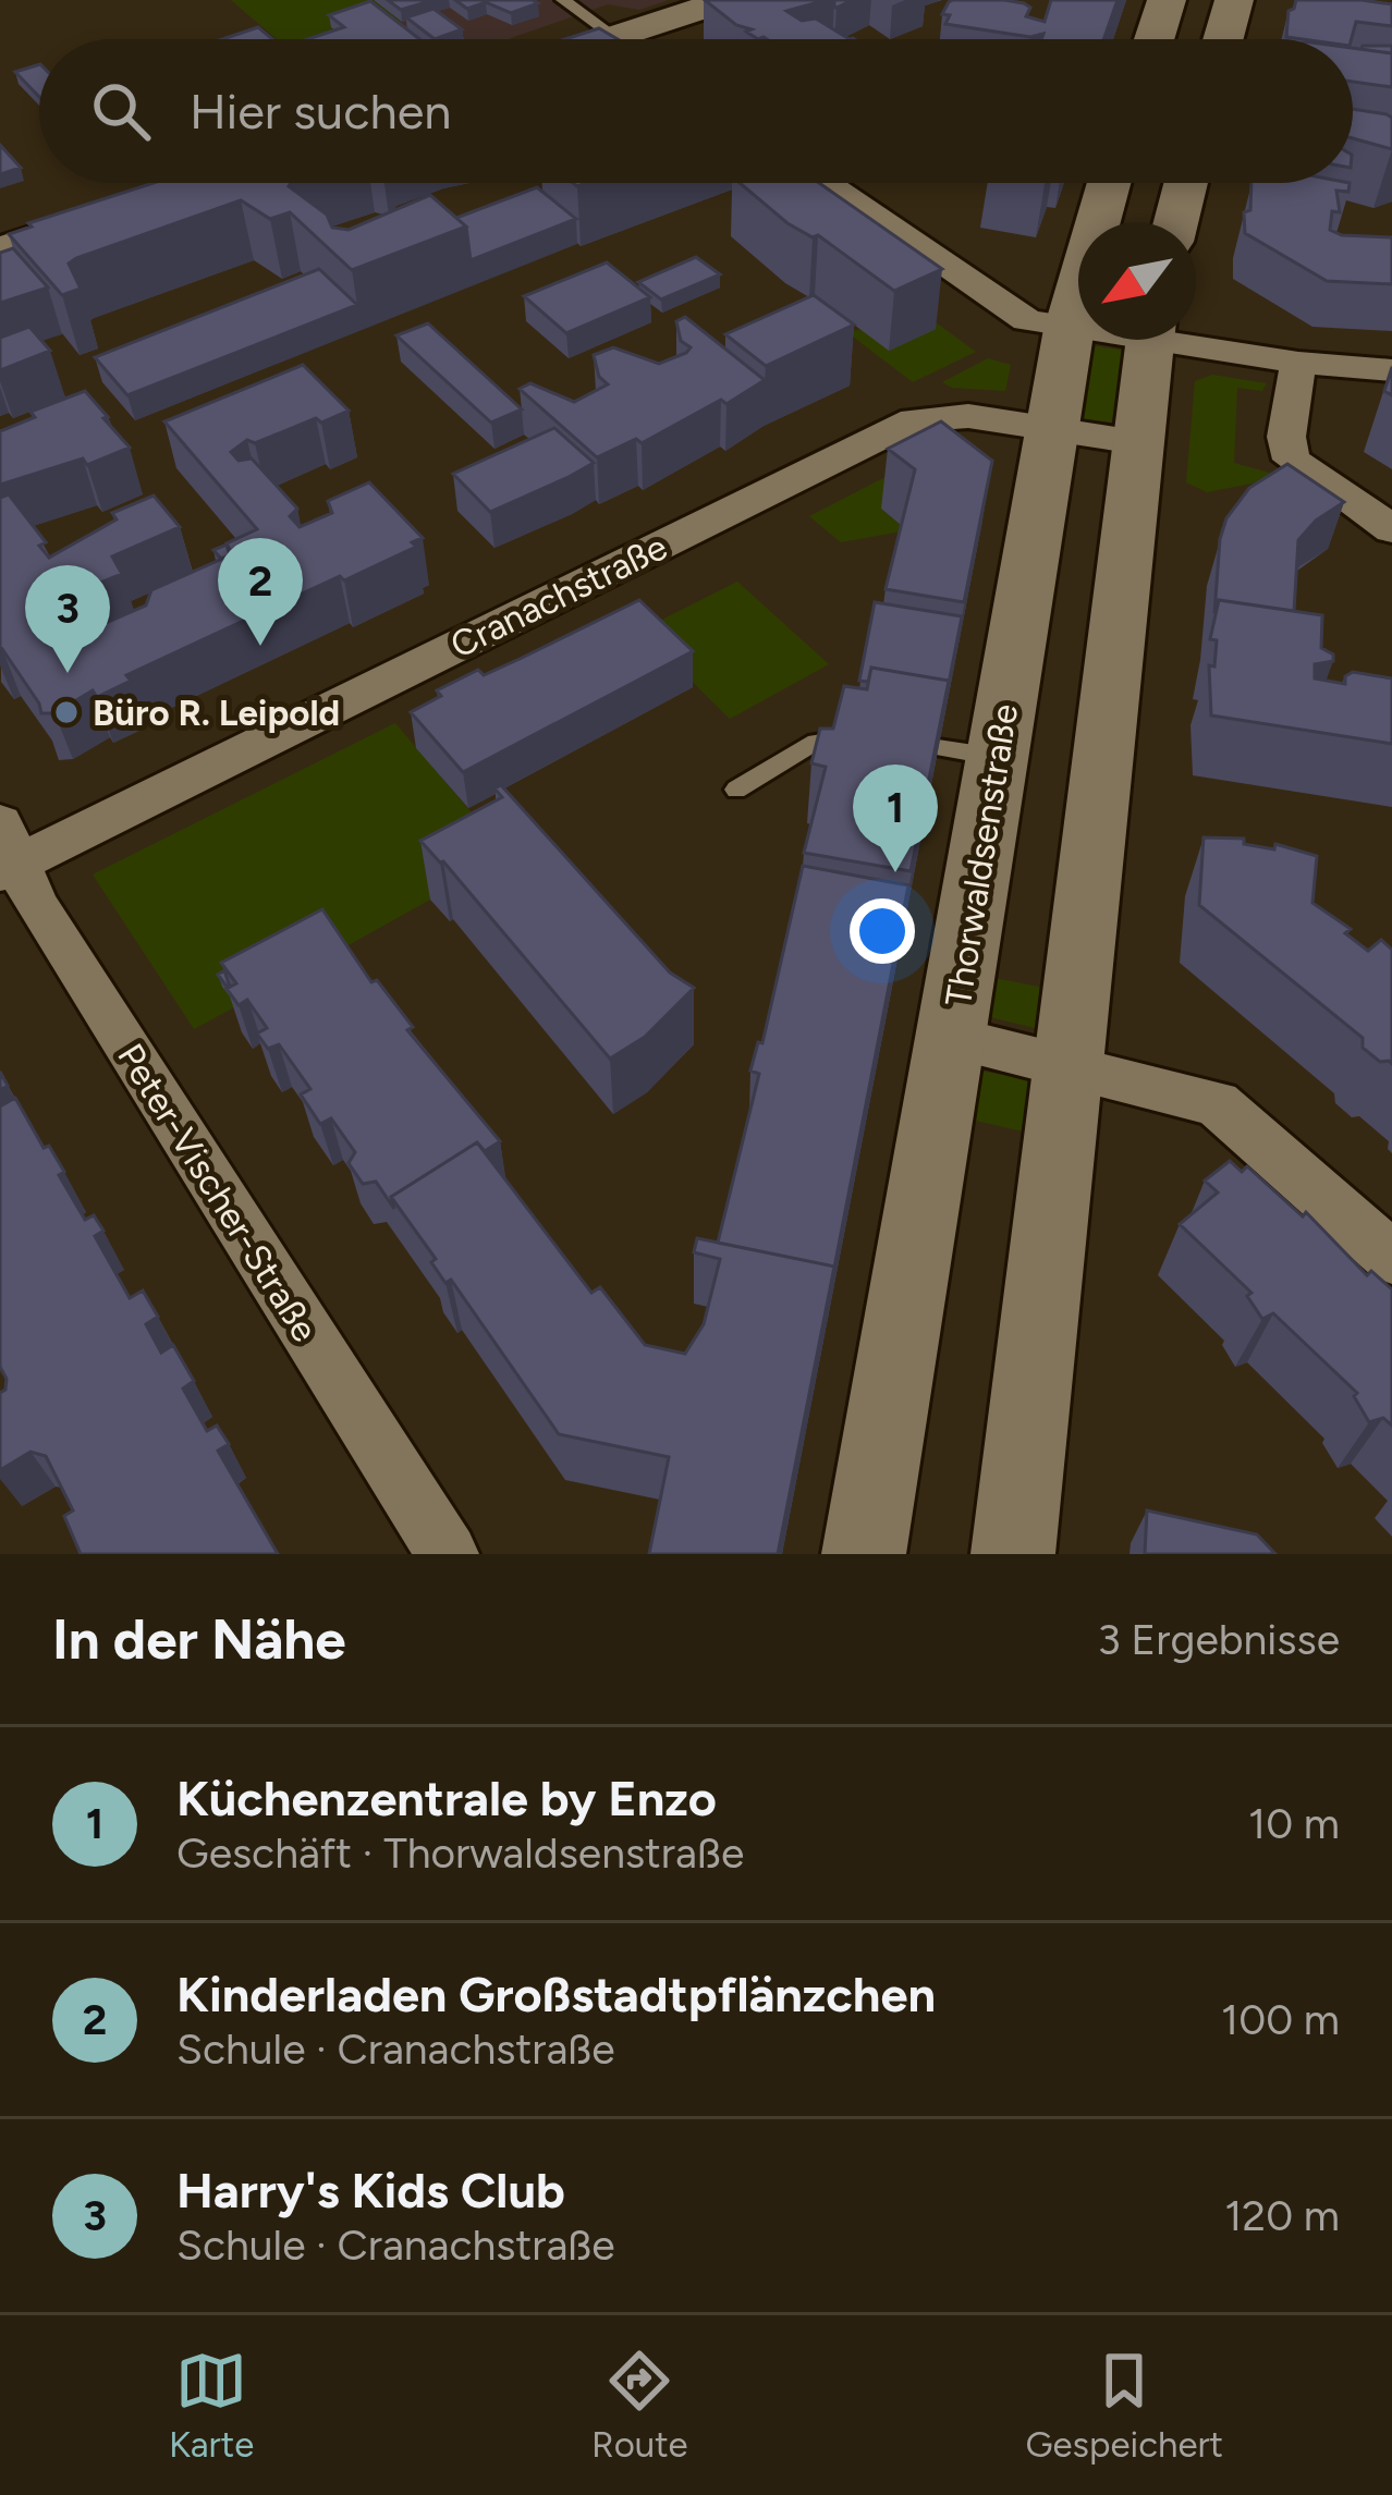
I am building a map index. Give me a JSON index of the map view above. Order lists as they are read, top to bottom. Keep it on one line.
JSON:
{"streets":{"main road":["Thorwaldsenstraße"],"street":["Cranachstraße","Peter-Vischer-Straße"]},"crossings":[["Cranachstraße","Thorwaldsenstraße"],["Cranachstraße","Peter-Vischer-Straße"]],"places":["Büro R. Leipold"],"north":"bottom left","page":{"search":"Hier suchen","pins":["2","3","1"],"heading":["In der Nähe","3 Ergebnisse"],"list":[{"mark":"1","name":"Küchenzentrale by Enzo","note":"Geschäft · Thorwaldsenstraße","value":"10 m"},{"mark":"2","name":"Kinderladen Großstadtpflänzchen","note":"Schule · Cranachstraße","value":"100 m"},{"mark":"3","name":"Harry's Kids Club","note":"Schule · Cranachstraße","value":"120 m"}],"nav":["Karte","Route","Gespeichert"]}}
